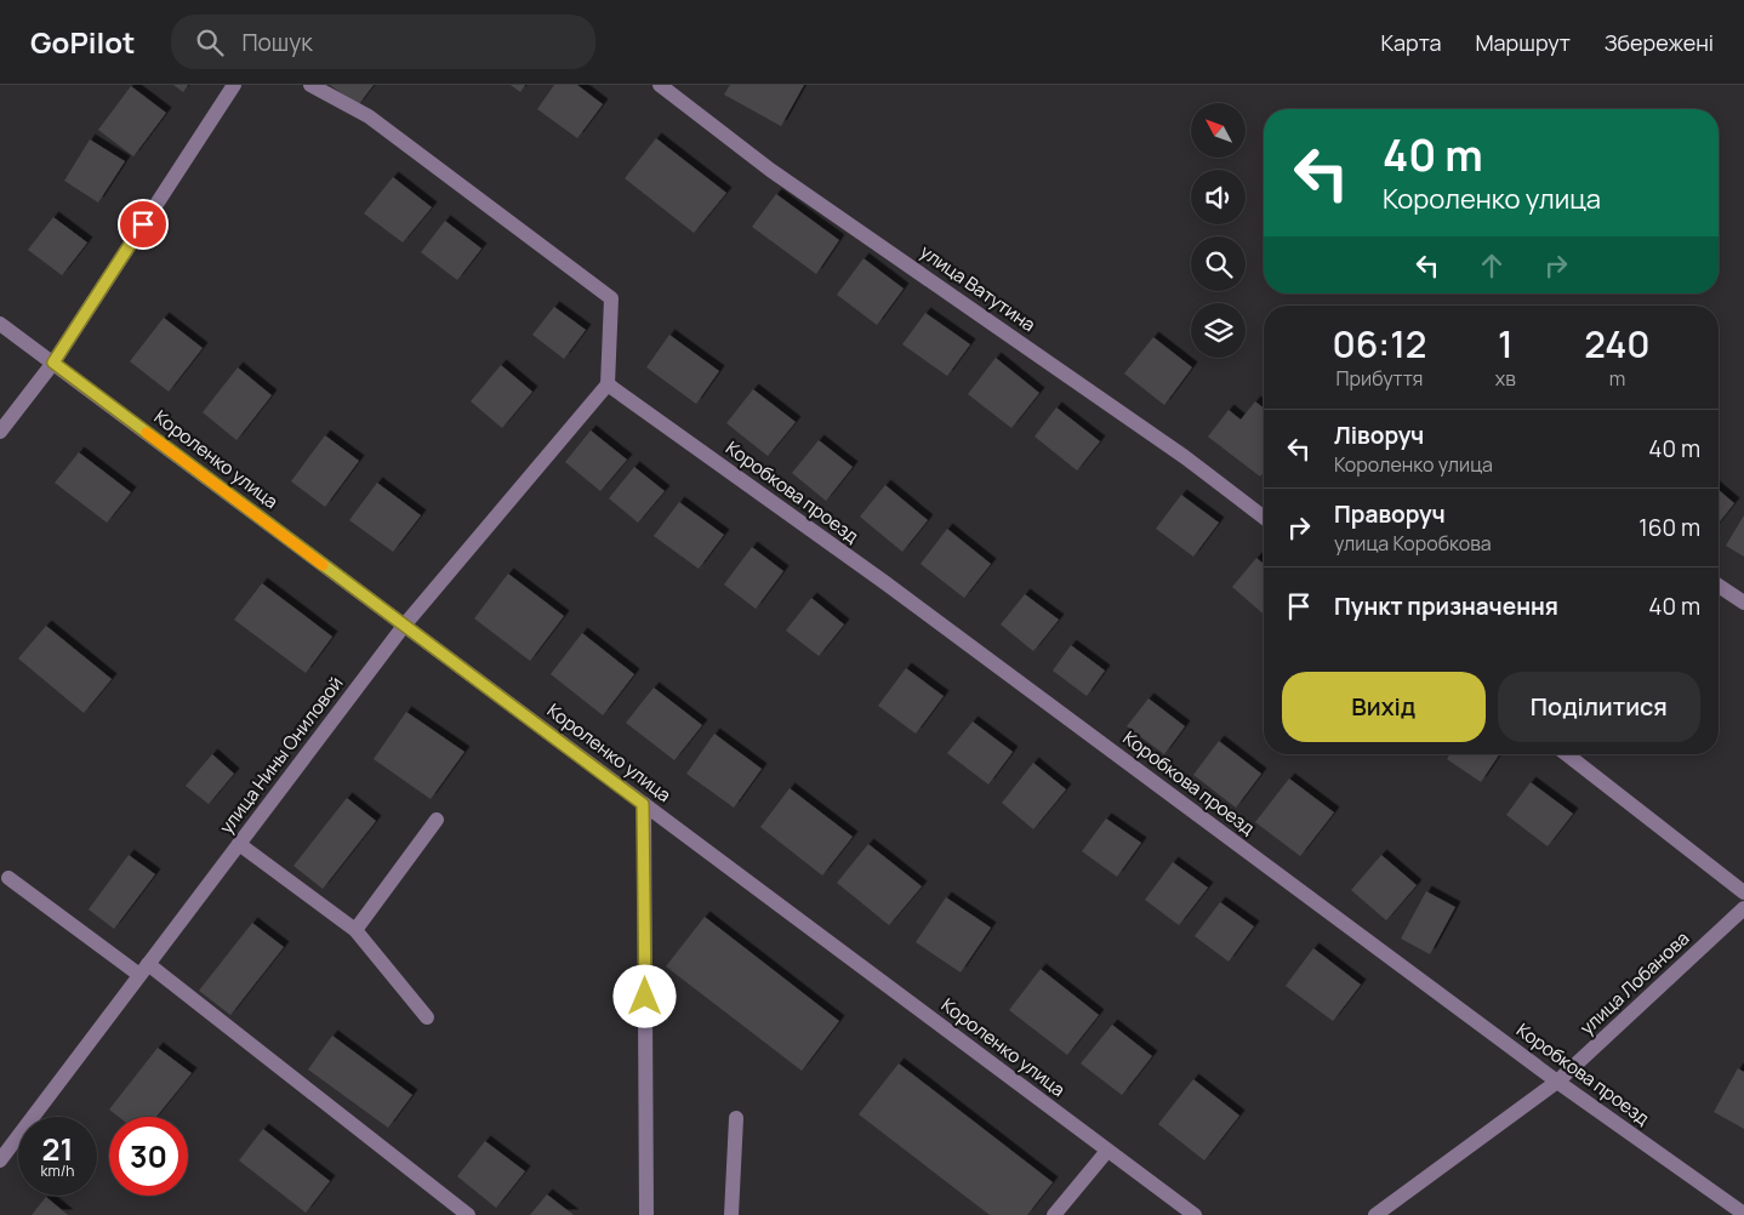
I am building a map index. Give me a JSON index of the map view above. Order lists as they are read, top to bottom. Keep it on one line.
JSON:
{"streets":{"street":["улица Ватутина","Короленко улица","Коробкова проезд","улица Нины Ониловой","улица Лобанова"]},"crossings":[["Короленко улица","улица Нины Ониловой"],["Коробкова проезд","улица Нины Ониловой"],["Коробкова проезд","улица Лобанова"]],"north":"top left","page":{"header":"GoPilot","search":"Пошук","nav":["Карта","Маршрут","Збережені"],"turn":["40 m","Короленко улица"],"eta":["06:12","Прибуття","1","хв","240","m"],"list":[{"name":"Ліворуч","note":"Короленко улица","value":"40 m"},{"name":"Праворуч","note":"улица Коробкова","value":"160 m"},{"name":"Пункт призначення","value":"40 m"}],"buttons":["Вихід","Поділитися"],"speed":"21 km/h","limit":"30"}}
